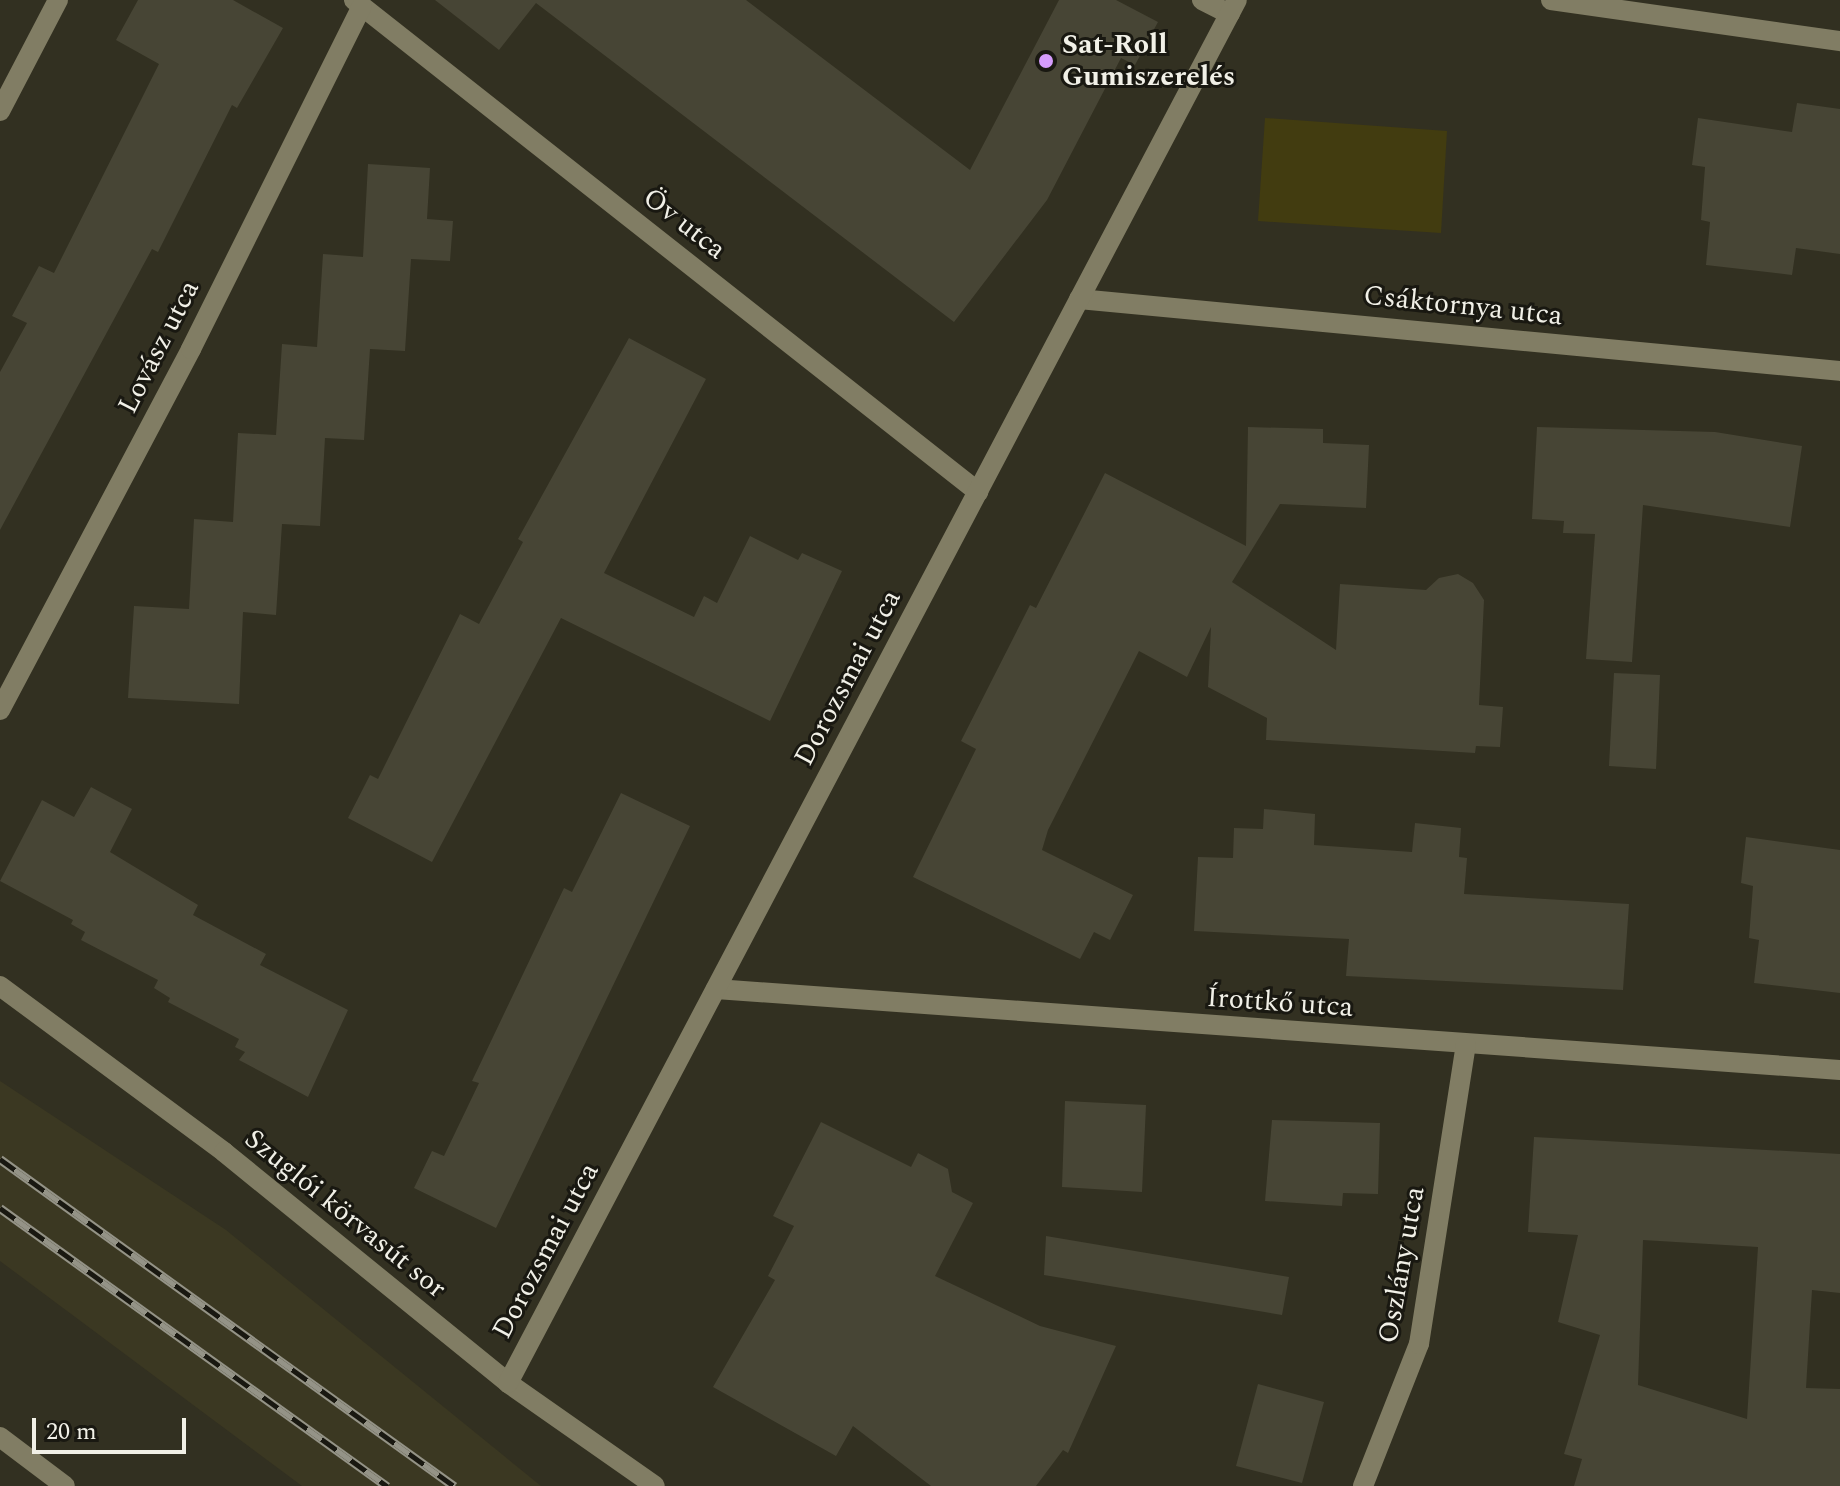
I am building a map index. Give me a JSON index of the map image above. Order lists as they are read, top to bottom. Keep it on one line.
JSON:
{"streets":{"street":["Öv utca","Csáktornya utca","Lovász utca","Dorozsmai utca","Írottkő utca","Szuglói körvasút sor","Oszlány utca"]},"crossings":[["Öv utca","Lovász utca"],["Öv utca","Dorozsmai utca"],["Csáktornya utca","Dorozsmai utca"],["Dorozsmai utca","Írottkő utca"],["Dorozsmai utca","Szuglói körvasút sor"],["Írottkő utca","Oszlány utca"]],"places":["Sat-Roll Gumiszerelés"],"scale_bar":"20 m"}
